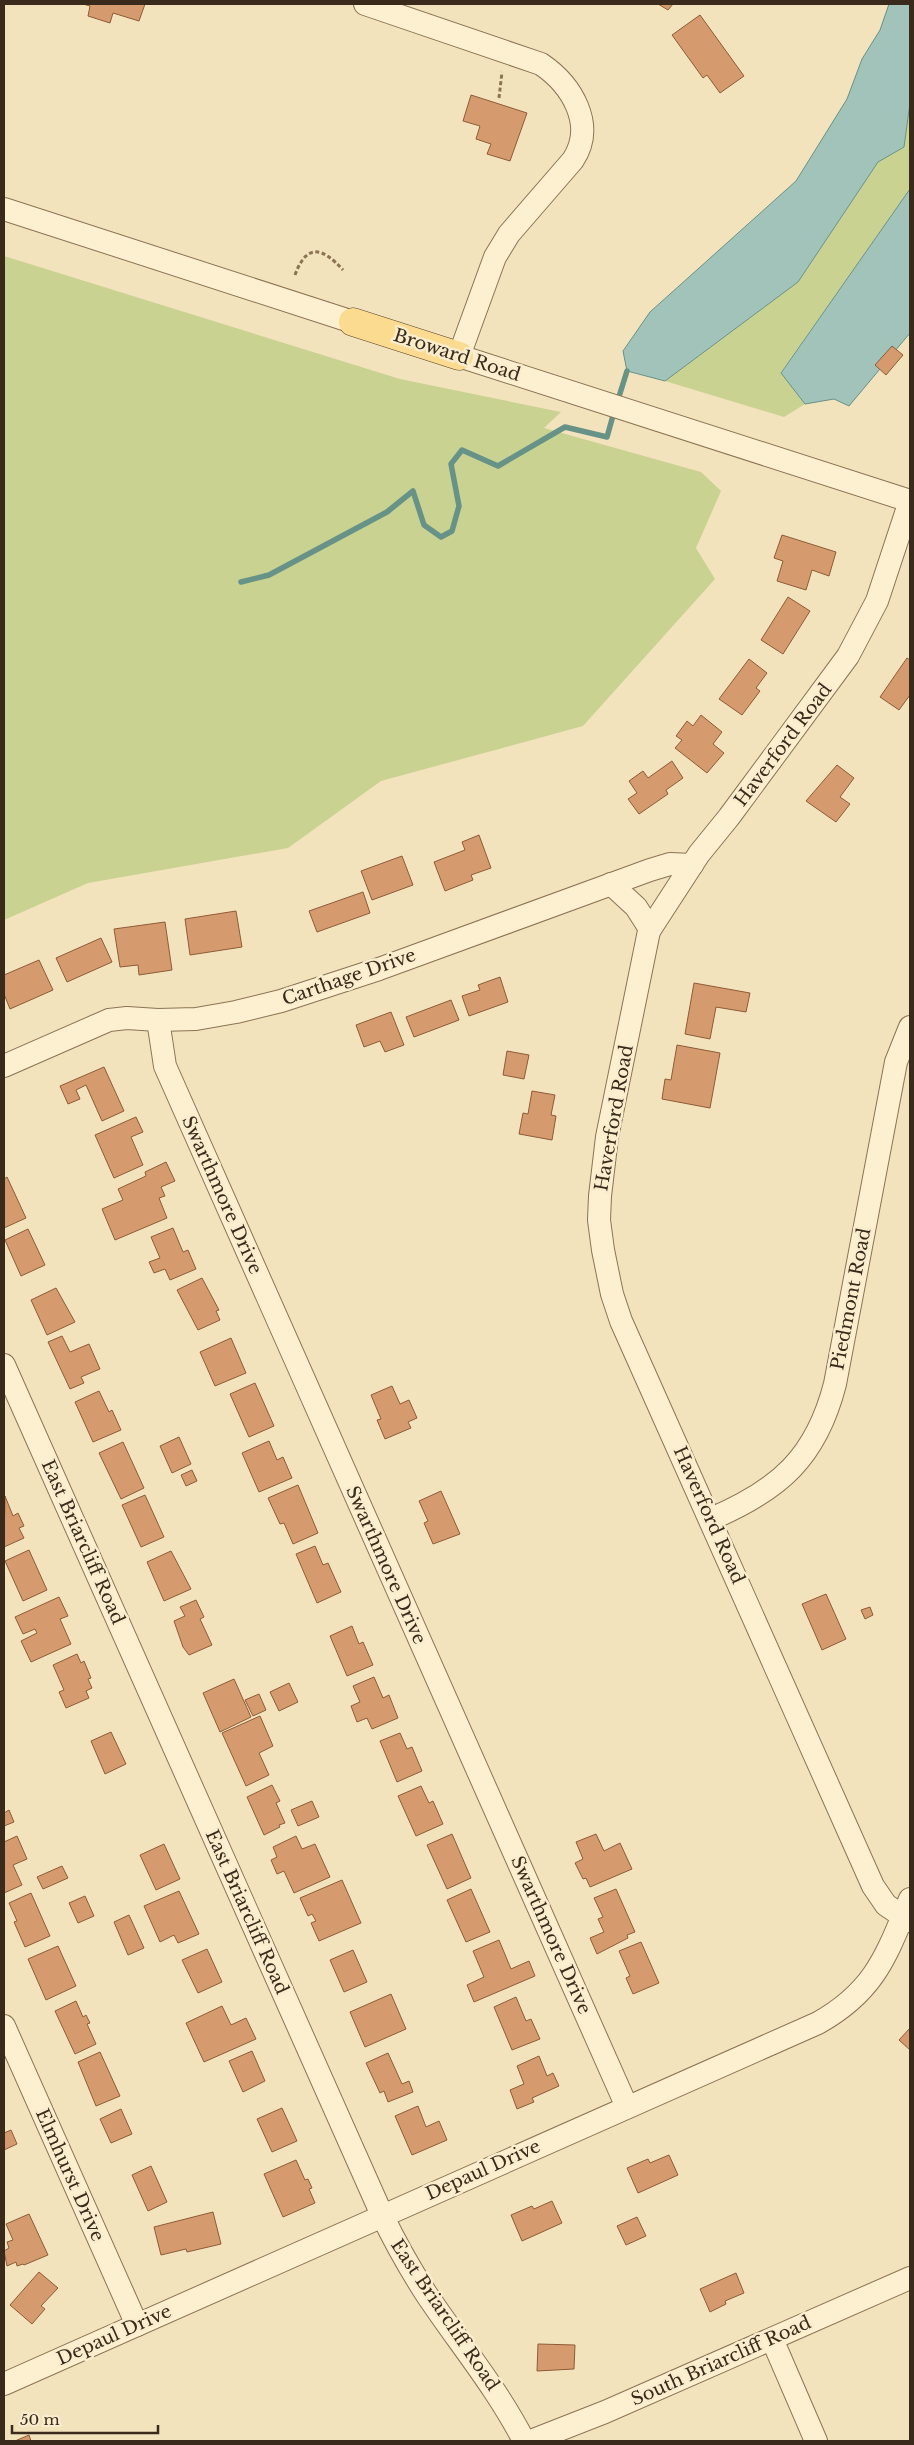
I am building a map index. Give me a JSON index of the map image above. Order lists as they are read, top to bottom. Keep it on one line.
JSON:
{"streets":{"main road":["Broward Road"],"street":["Haverford Road","Carthage Drive","Swarthmore Drive","Piedmont Road","East Briarcliff Road","Depaul Drive","Elmhurst Drive","South Briarcliff Road"]},"crossings":[["Broward Road","Haverford Road"],["Haverford Road","Carthage Drive"],["Haverford Road","Piedmont Road"],["Haverford Road","Depaul Drive"],["Carthage Drive","Swarthmore Drive"],["Swarthmore Drive","Depaul Drive"],["East Briarcliff Road","Depaul Drive"],["Depaul Drive","Elmhurst Drive"]],"scale_bar":"50 m"}
